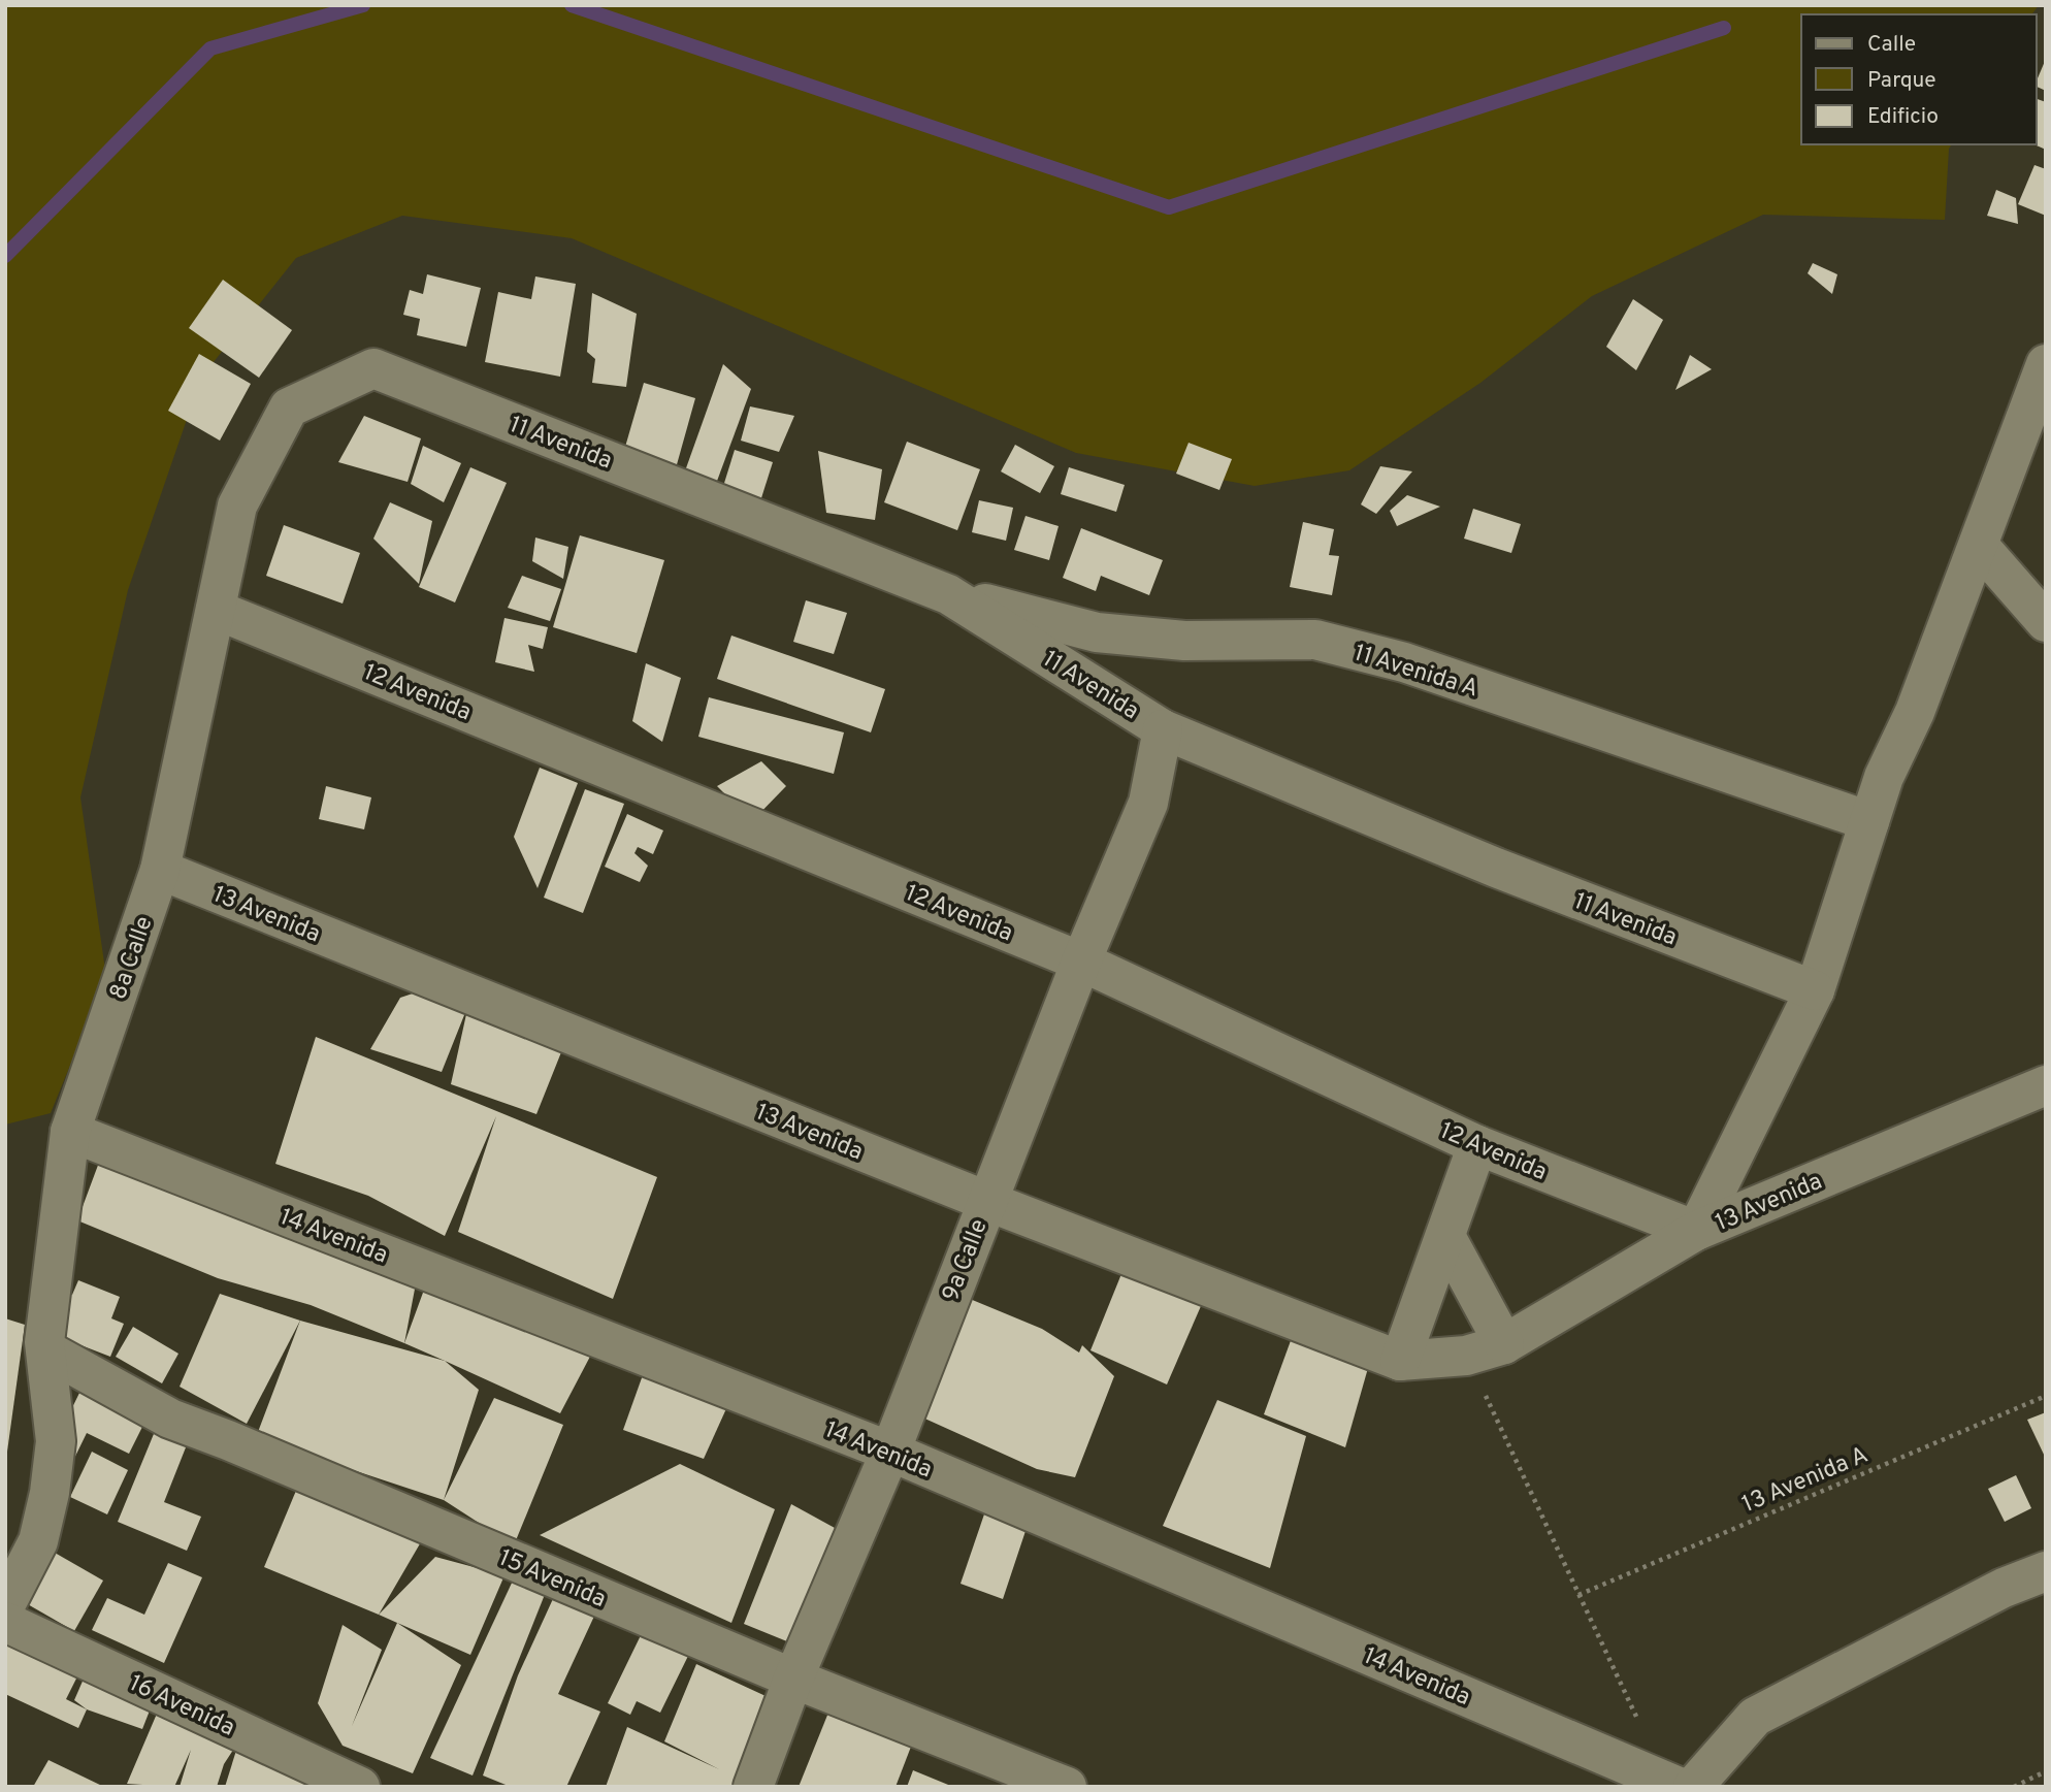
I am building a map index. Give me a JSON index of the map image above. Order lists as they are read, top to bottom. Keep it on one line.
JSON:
{"streets":{"street":["11 Avenida","11 Avenida A","12 Avenida","13 Avenida","8a Calle","14 Avenida","9a Calle","15 Avenida","16 Avenida"],"path":["13 Avenida A"]},"crossings":[["11 Avenida","11 Avenida A"],["11 Avenida","8a Calle"],["11 Avenida","9a Calle"],["12 Avenida","13 Avenida"],["12 Avenida","8a Calle"],["12 Avenida","9a Calle"],["13 Avenida","8a Calle"],["13 Avenida","9a Calle"],["8a Calle","14 Avenida"],["8a Calle","15 Avenida"],["14 Avenida","9a Calle"],["9a Calle","15 Avenida"]],"legend":["Calle","Parque","Edificio"]}
